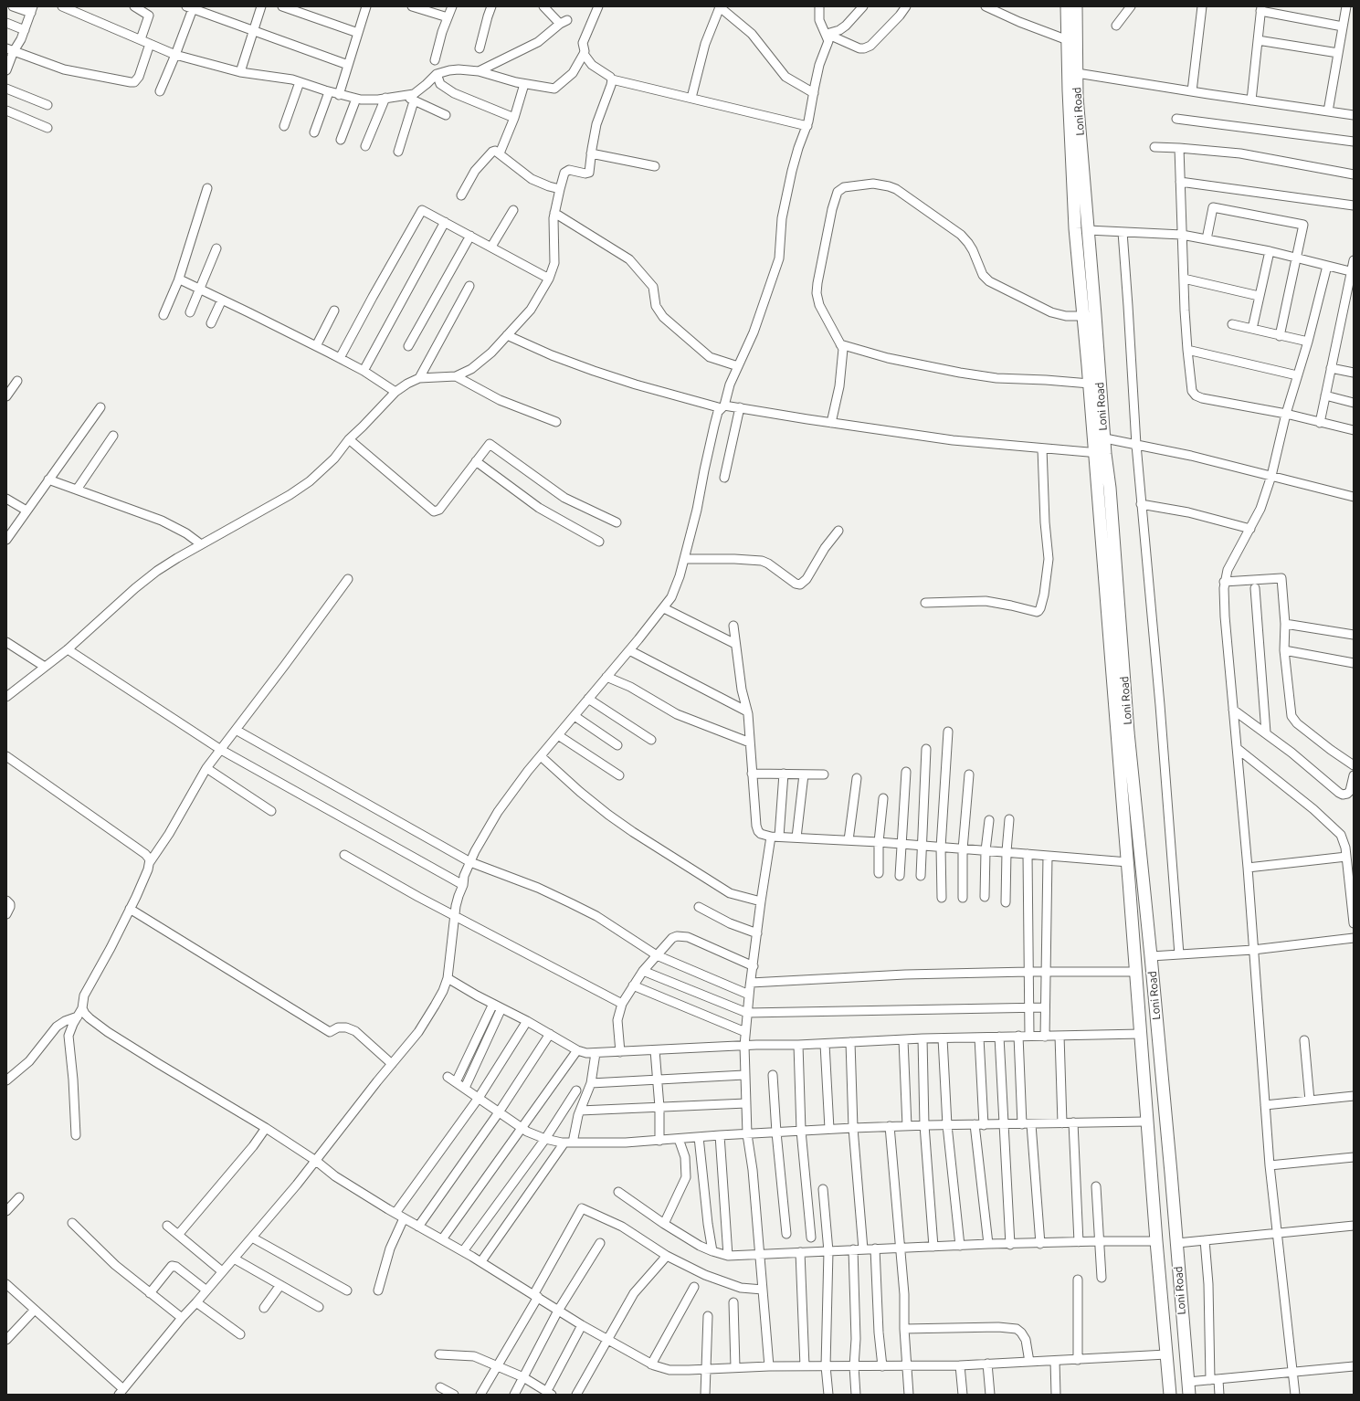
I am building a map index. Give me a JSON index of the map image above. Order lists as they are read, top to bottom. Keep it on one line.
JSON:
{"streets":{"highway":["Loni Road"]}}
